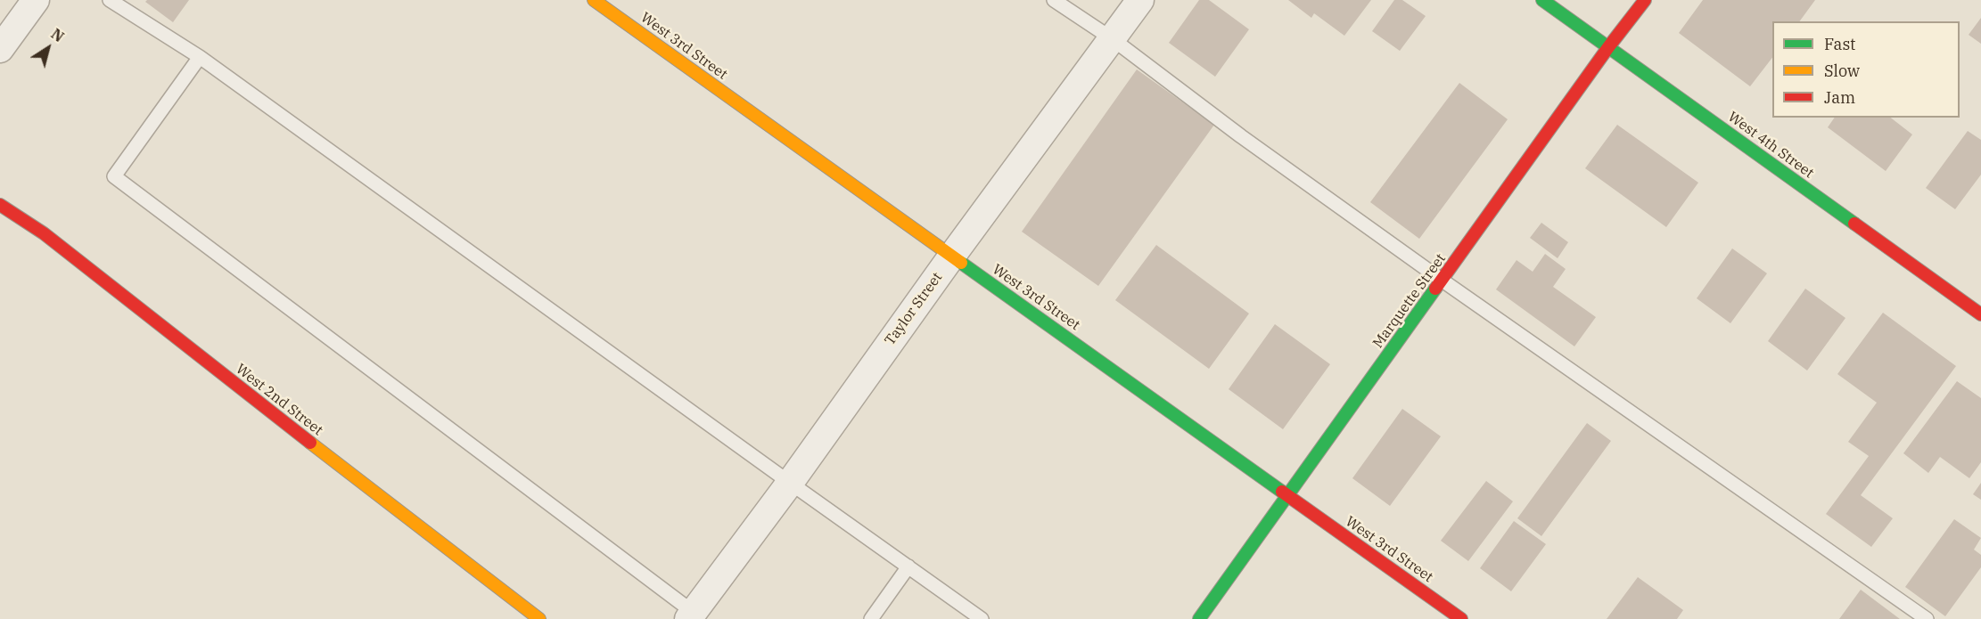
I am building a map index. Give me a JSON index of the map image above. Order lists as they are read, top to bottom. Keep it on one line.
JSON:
{"streets":{"street":["West 3rd Street","West 4th Street","Marquette Street","Taylor Street","West 2nd Street"]},"crossings":[["West 3rd Street","Marquette Street"],["West 3rd Street","Taylor Street"],["West 4th Street","Marquette Street"]],"legend":["Fast","Slow","Jam"],"north":"top right"}
